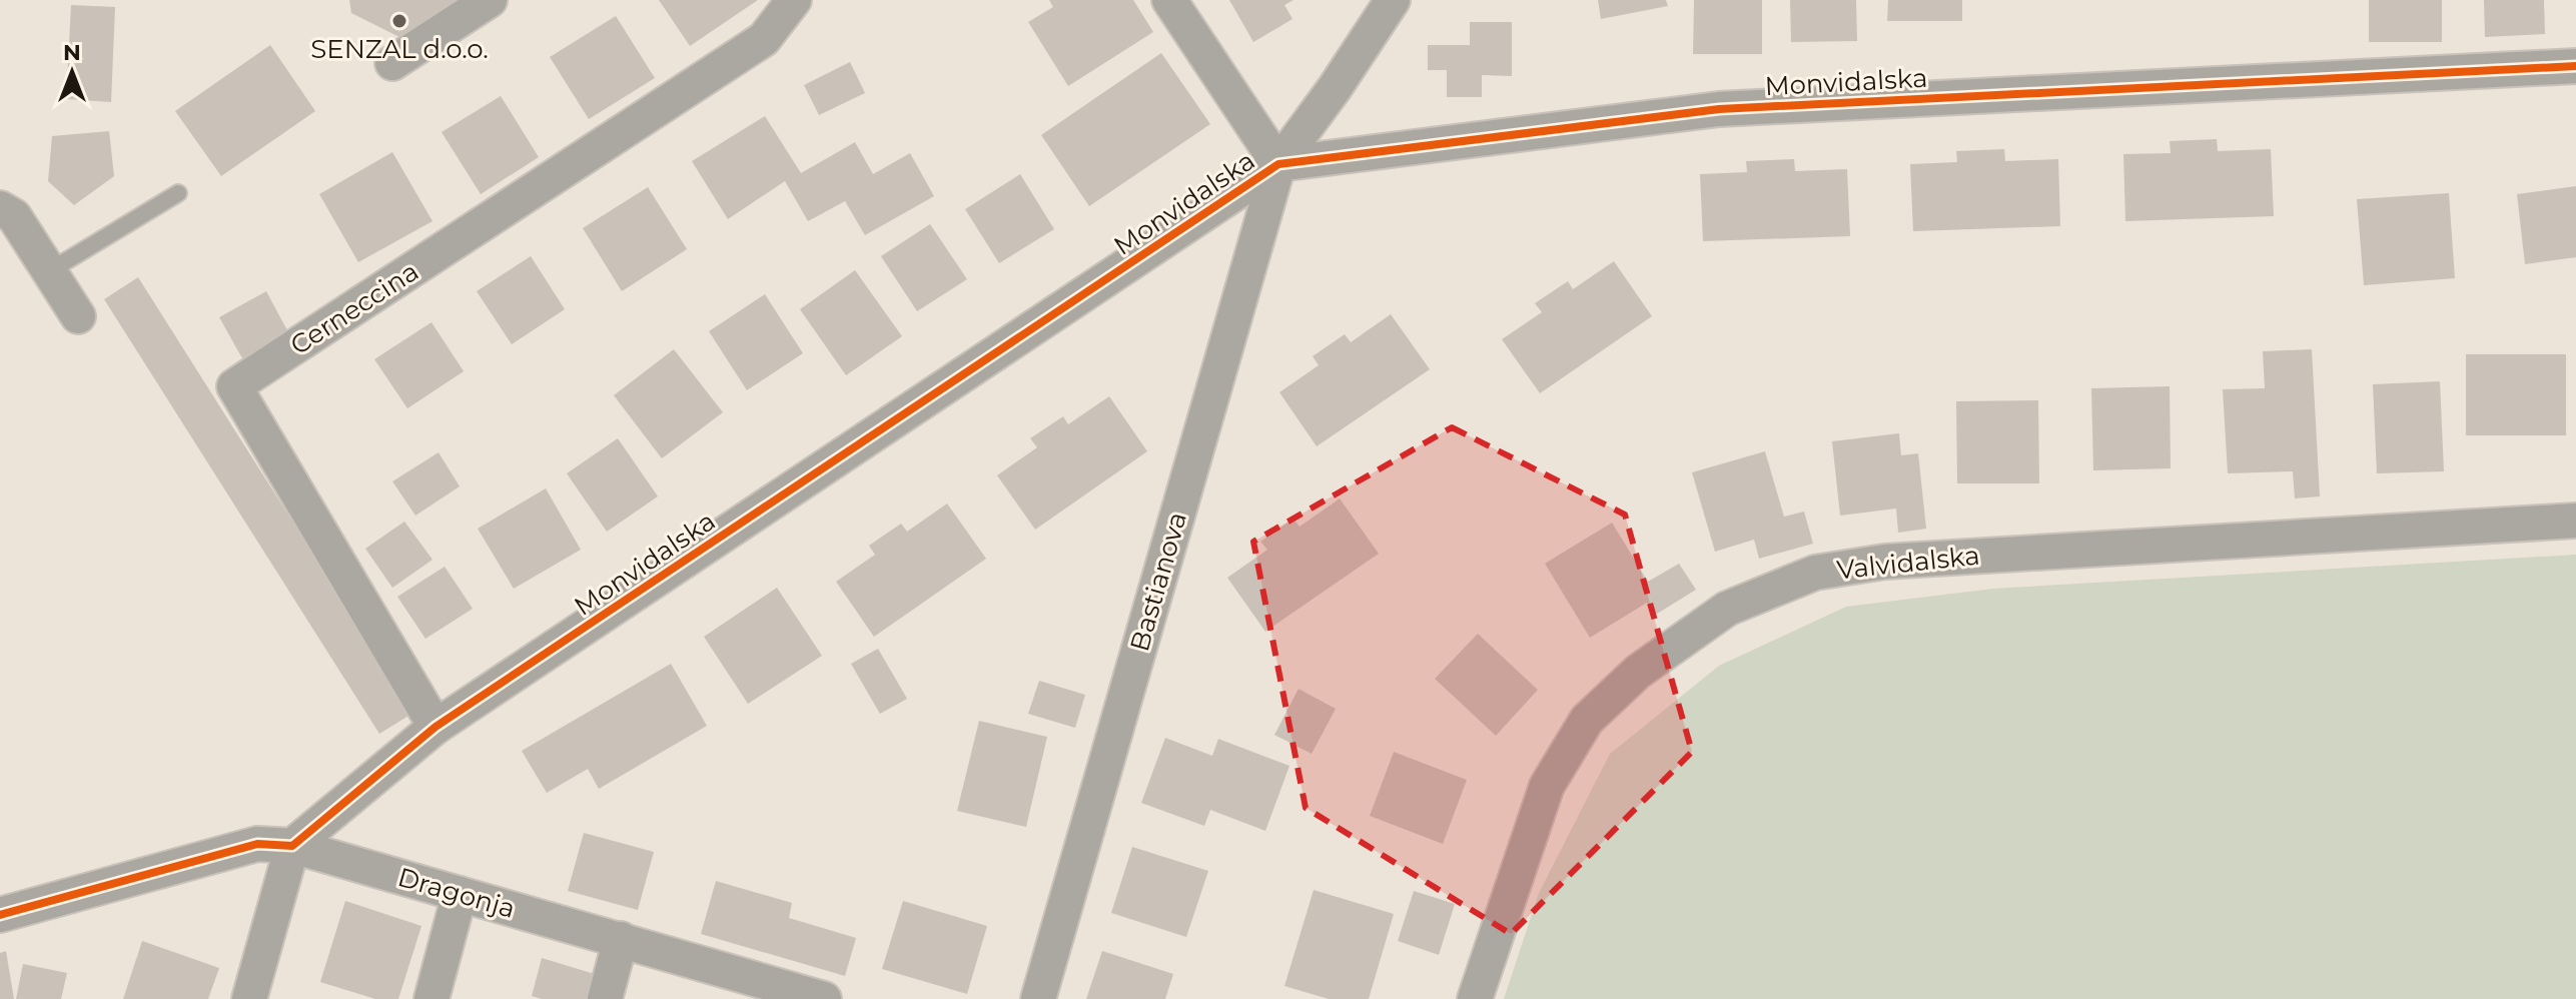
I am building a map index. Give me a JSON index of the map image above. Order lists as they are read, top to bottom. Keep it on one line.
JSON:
{"streets":{"street":["Monvidalska","Cerneccina","Valvidalska","Bastianova","Dragonja"]},"crossings":[["Monvidalska","Cerneccina"],["Monvidalska","Bastianova"],["Monvidalska","Dragonja"]],"places":["SENZAL d.o.o."],"north":"top"}
